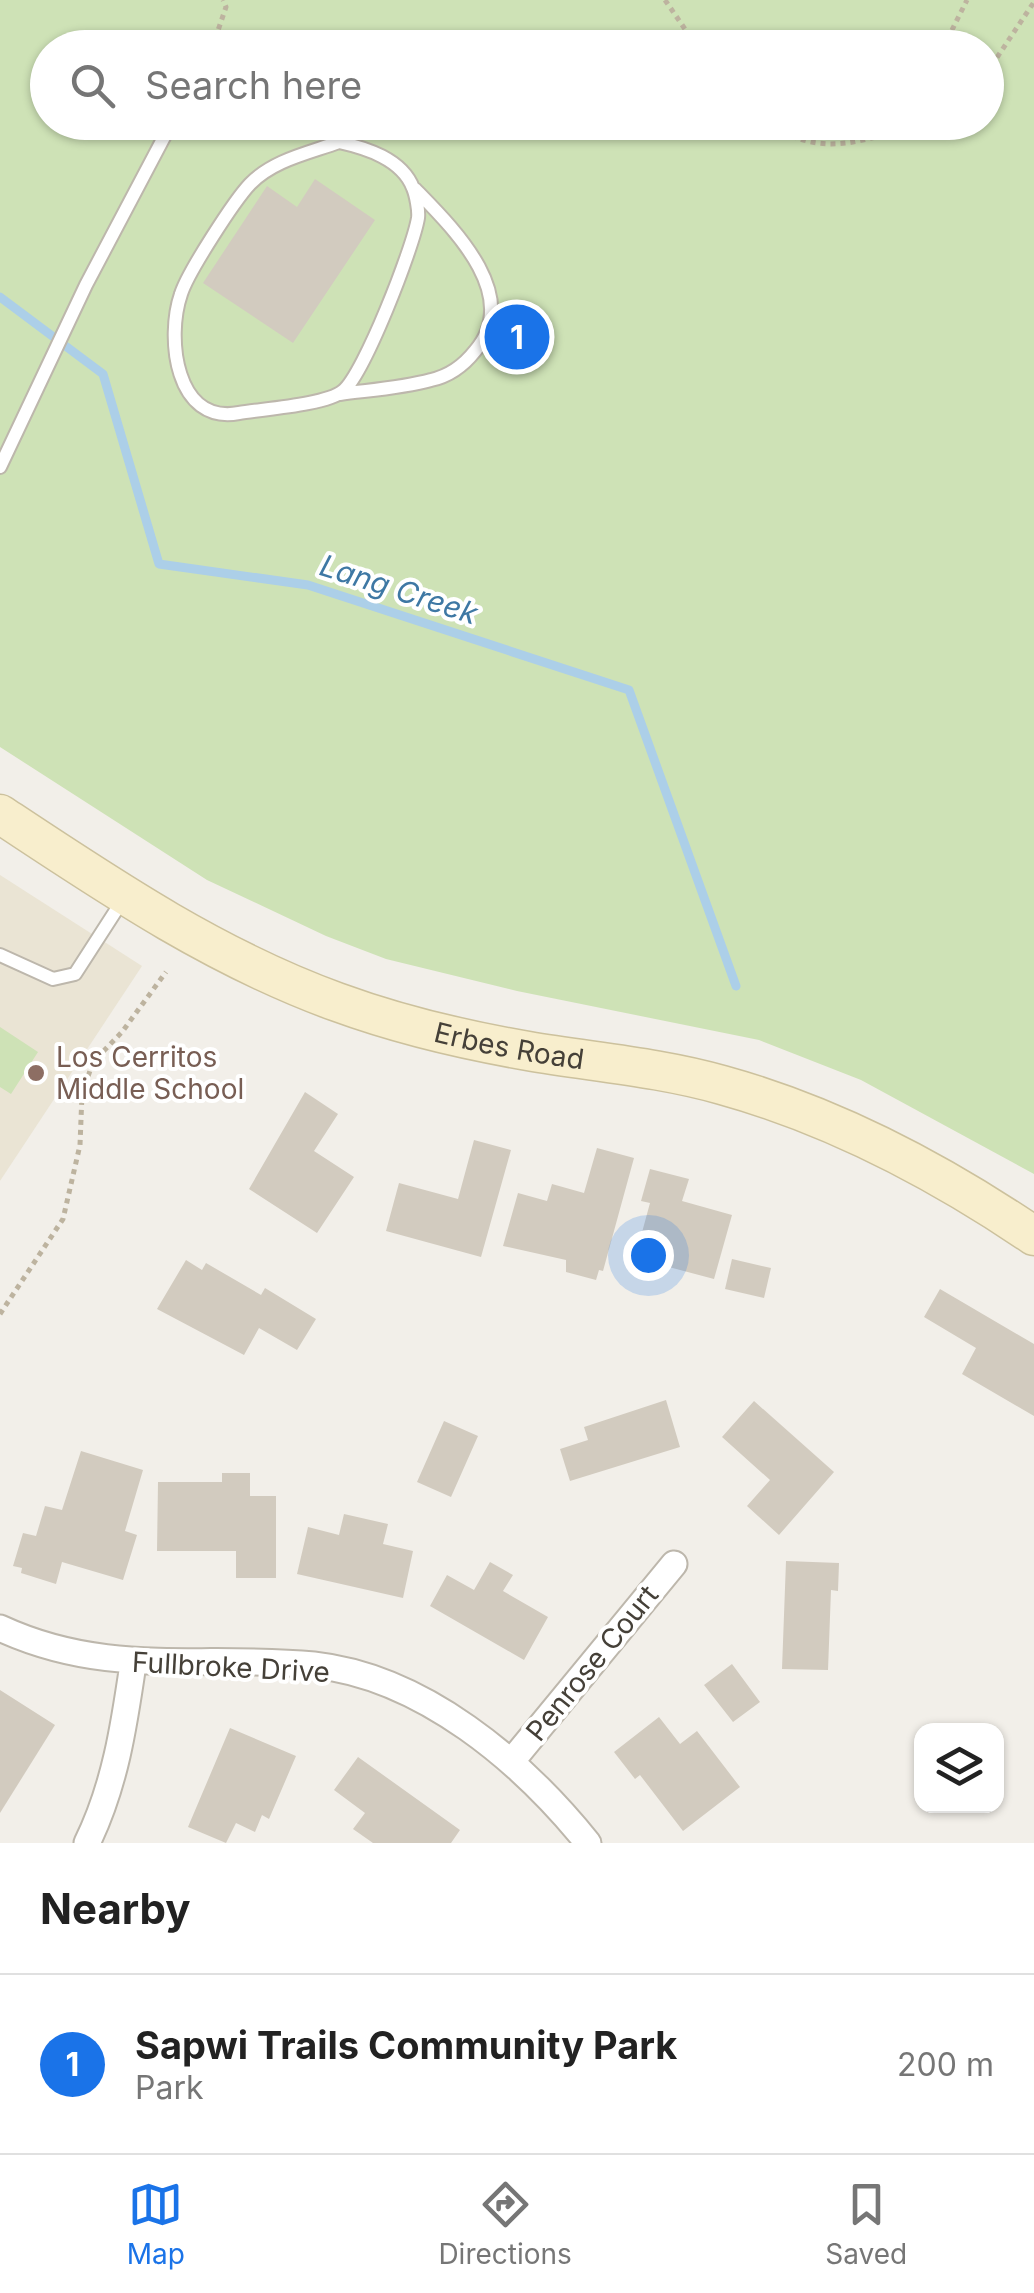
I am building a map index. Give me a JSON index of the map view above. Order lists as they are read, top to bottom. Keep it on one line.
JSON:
{"streets":{"main road":["Erbes Road"],"street":["Penrose Court","Fullbroke Drive"]},"crossings":[["Penrose Court","Fullbroke Drive"]],"water":["Lang Creek"],"places":["Los Cerritos Middle School"],"page":{"search":"Search here","pins":"1","heading":"Nearby","list":[{"mark":"1","name":"Sapwi Trails Community Park","note":"Park","value":"200 m"}],"nav":["Map","Directions","Saved"]}}
